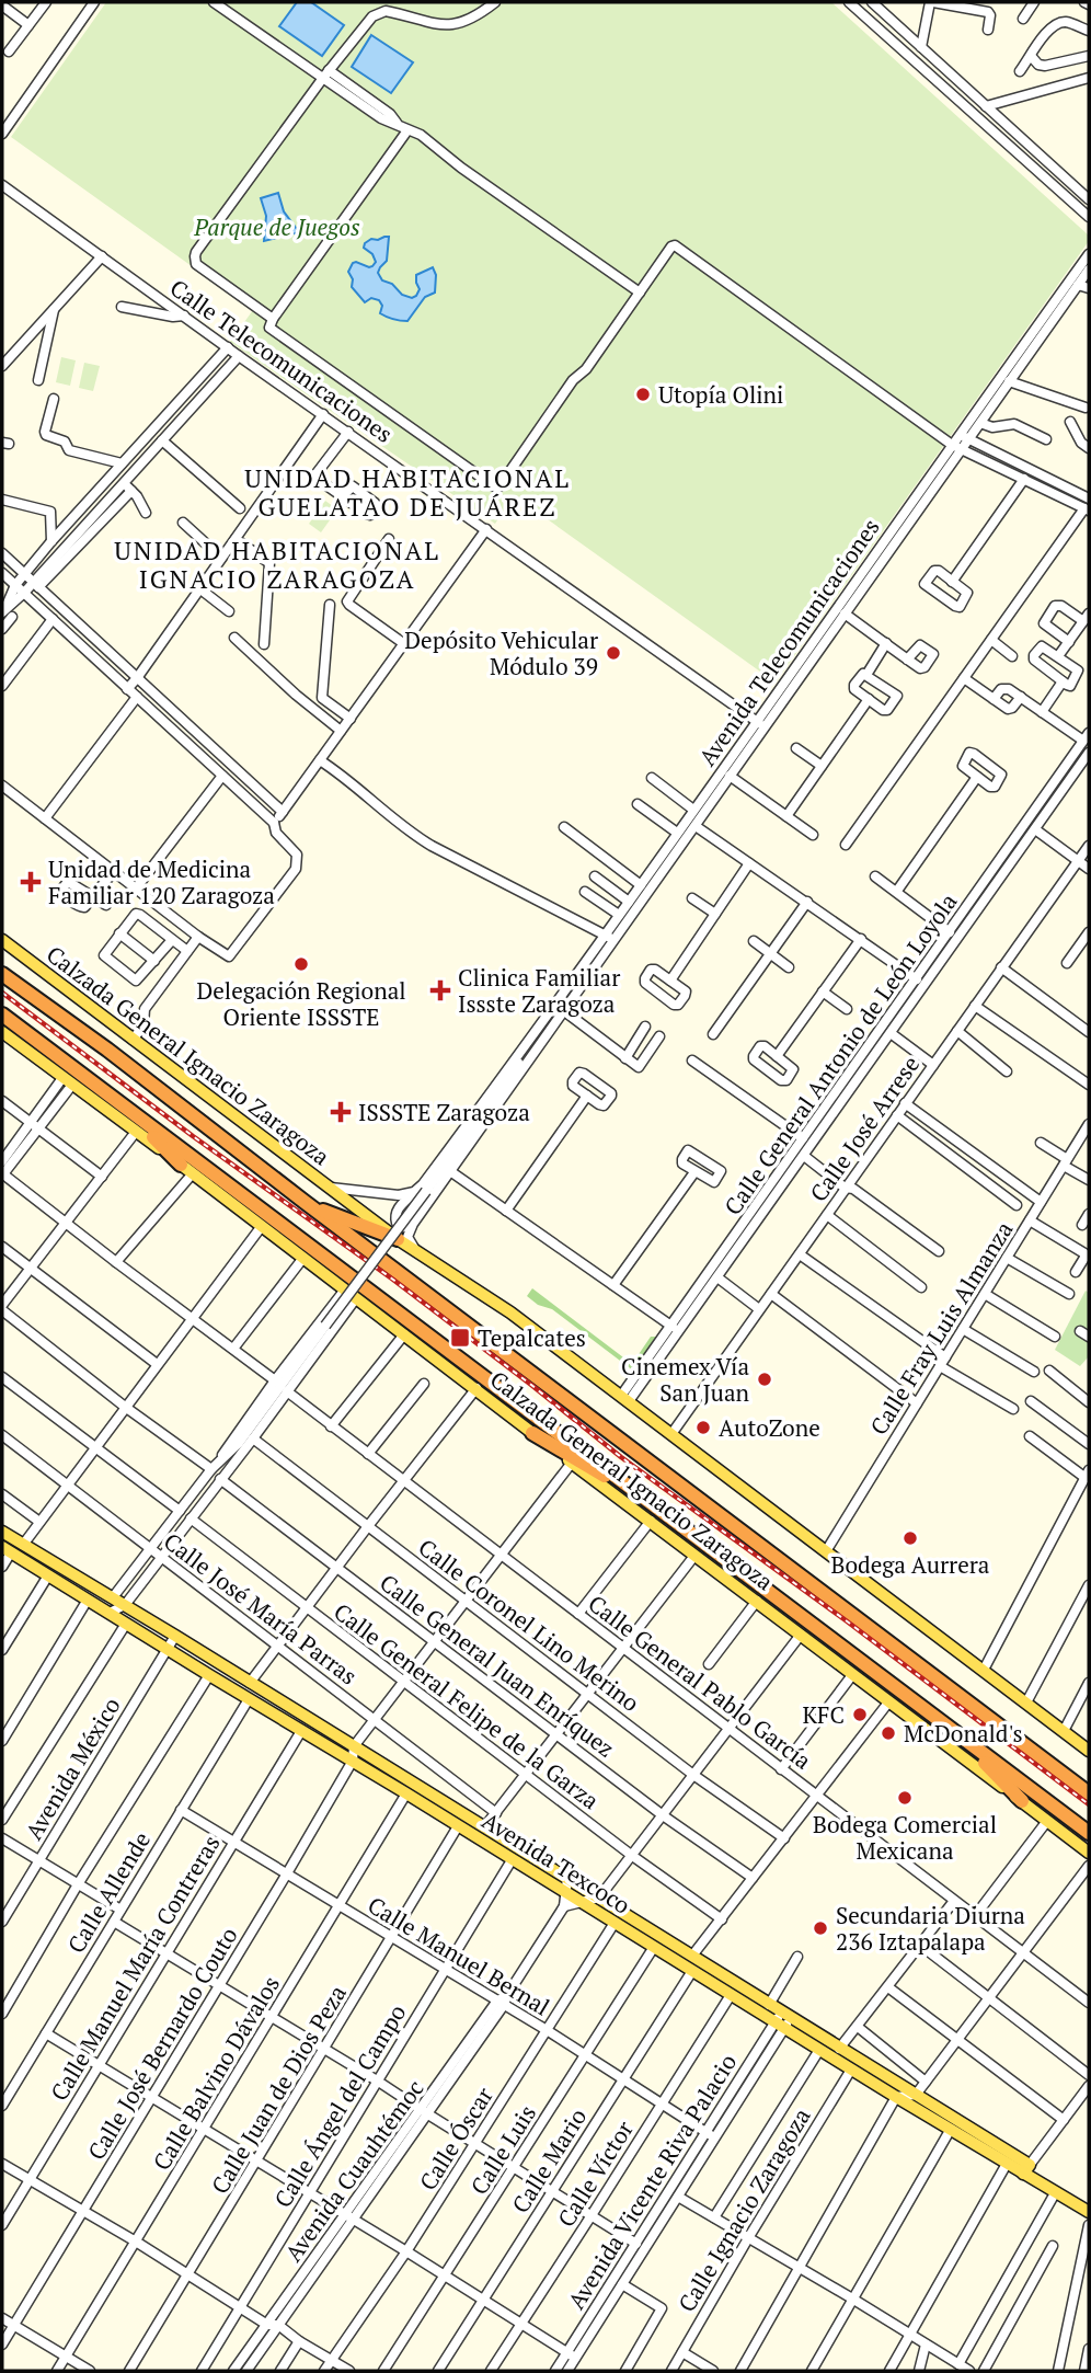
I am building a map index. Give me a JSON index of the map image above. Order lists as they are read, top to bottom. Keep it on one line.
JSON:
{"streets":{"highway":["Calzada General Ignacio Zaragoza"],"main road":["Avenida Texcoco"],"street":["Calle Telecomunicaciones","Avenida Telecomunicaciones","Calle General Antonio de León Loyola","Calle José Arrese","Calle Fray Luis Almanza","Calle José María Parras","Calle Coronel Lino Merino","Calle General Juan Enríquez","Calle General Pablo García","Calle General Felipe de la Garza","Avenida México","Calle Allende","Calle Manuel Bernal","Calle Manuel María Contreras","Calle José Bernardo Couto","Calle Balvino Dávalos","Calle Juan de Dios Peza","Calle Ángel del Campo","Calle Óscar","Calle Luis","Calle Mario","Avenida Cuauhtémoc","Calle Víctor","Avenida Vicente Riva Palacio","Calle Ignacio Zaragoza"]},"crossings":[["Calle Telecomunicaciones","Avenida Telecomunicaciones"],["Calle General Antonio de León Loyola","Calzada General Ignacio Zaragoza"],["Calzada General Ignacio Zaragoza","Calle José Arrese"],["Calzada General Ignacio Zaragoza","Calle Fray Luis Almanza"],["Avenida México","Avenida Texcoco"],["Avenida Texcoco","Calle Allende"],["Avenida Texcoco","Calle Manuel María Contreras"],["Avenida Texcoco","Calle José Bernardo Couto"],["Avenida Texcoco","Calle Balvino Dávalos"],["Avenida Texcoco","Calle Juan de Dios Peza"],["Avenida Texcoco","Calle Ángel del Campo"],["Avenida Texcoco","Calle Óscar"],["Avenida Texcoco","Calle Luis"],["Avenida Texcoco","Calle Mario"],["Avenida Texcoco","Avenida Cuauhtémoc"],["Avenida Texcoco","Calle Víctor"],["Avenida Texcoco","Avenida Vicente Riva Palacio"],["Avenida Texcoco","Calle Ignacio Zaragoza"],["Calle Allende","Calle Manuel Bernal"],["Calle Manuel Bernal","Calle Manuel María Contreras"],["Calle Manuel Bernal","Calle José Bernardo Couto"],["Calle Manuel Bernal","Calle Balvino Dávalos"],["Calle Manuel Bernal","Calle Juan de Dios Peza"],["Calle Manuel Bernal","Calle Ángel del Campo"],["Calle Manuel Bernal","Calle Óscar"],["Calle Manuel Bernal","Calle Luis"],["Calle Manuel Bernal","Calle Mario"],["Calle Manuel Bernal","Avenida Cuauhtémoc"],["Calle Manuel Bernal","Calle Víctor"],["Calle Manuel Bernal","Avenida Vicente Riva Palacio"]],"districts":["UNIDAD HABITACIONAL GUELATAO DE JUÁREZ","UNIDAD HABITACIONAL IGNACIO ZARAGOZA"],"parks":["Parque de Juegos"],"places":{"other":["Utopía Olini","Depósito Vehicular Módulo 39","Delegación Regional Oriente ISSSTE","Cinemex Vía San Juan","AutoZone","Bodega Aurrera","KFC","McDonald's","Bodega Comercial Mexicana","Secundaria Diurna 236 Iztapalapa"],"health":["Unidad de Medicina Familiar 120 Zaragoza","Clinica Familiar Issste Zaragoza","ISSSTE Zaragoza"],"transit":["Tepalcates"]}}
